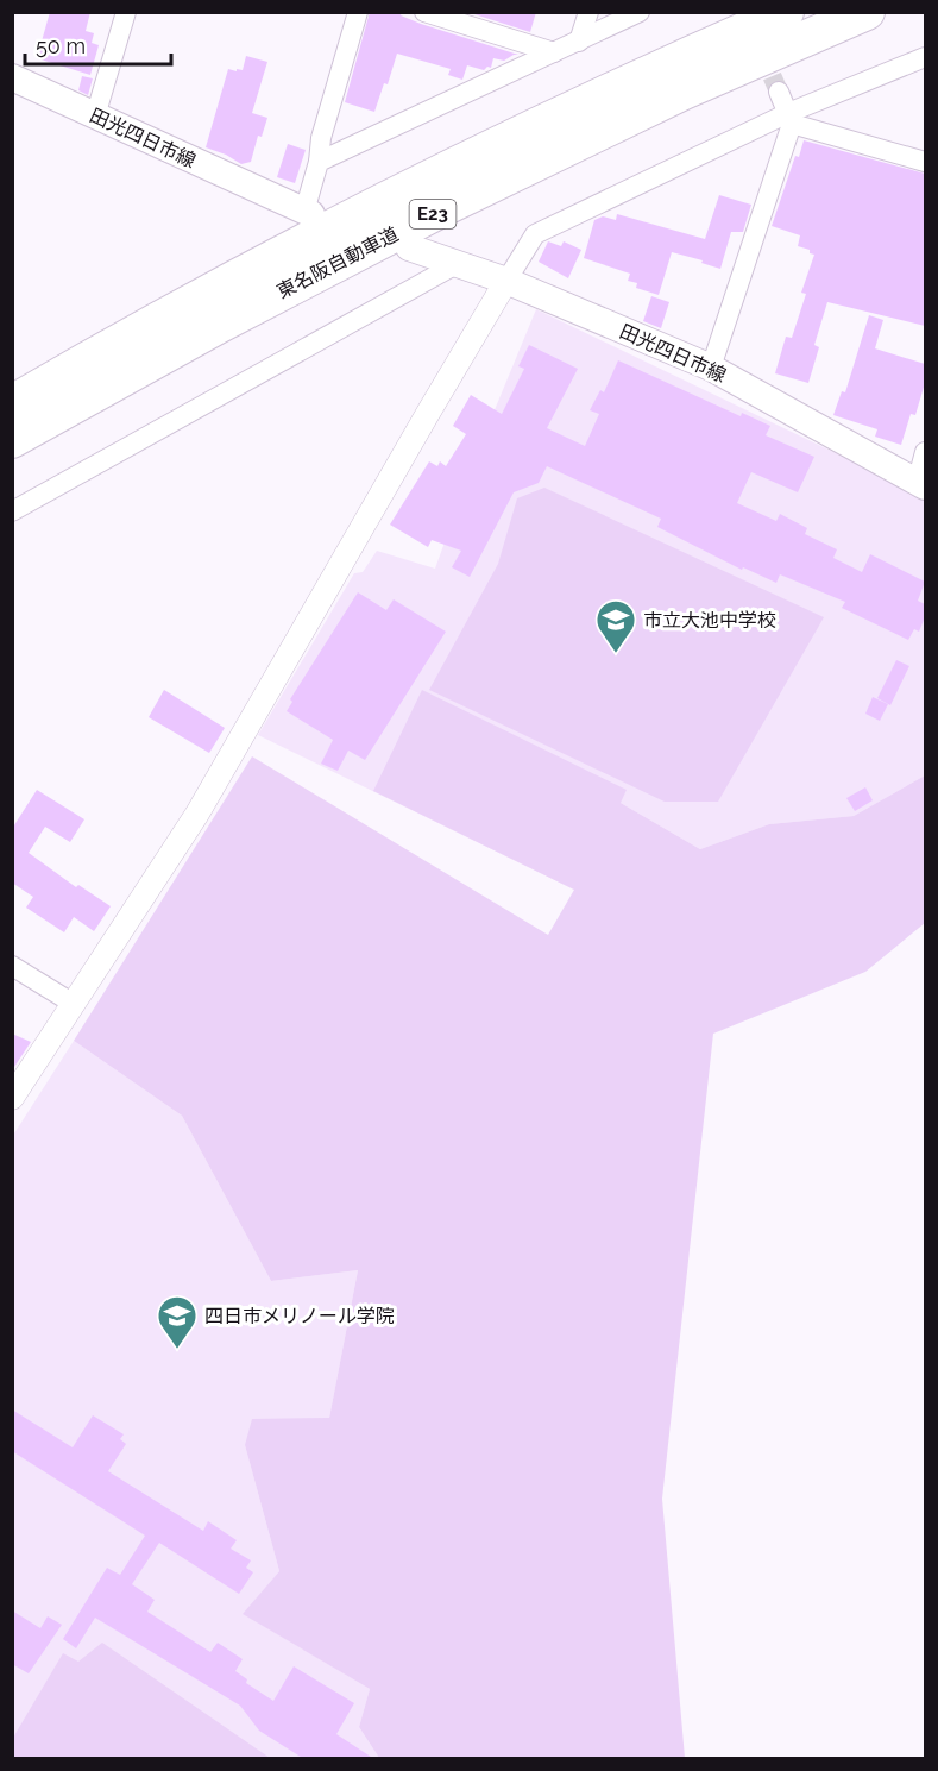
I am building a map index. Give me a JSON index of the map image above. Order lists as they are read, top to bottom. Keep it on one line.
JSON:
{"streets":{"highway":["E23","東名阪自動車道"],"main road":["田光四日市線"]},"places":{"school or university":["市立大池中学校","四日市メリノール学院"]},"scale_bar":"50 m"}
